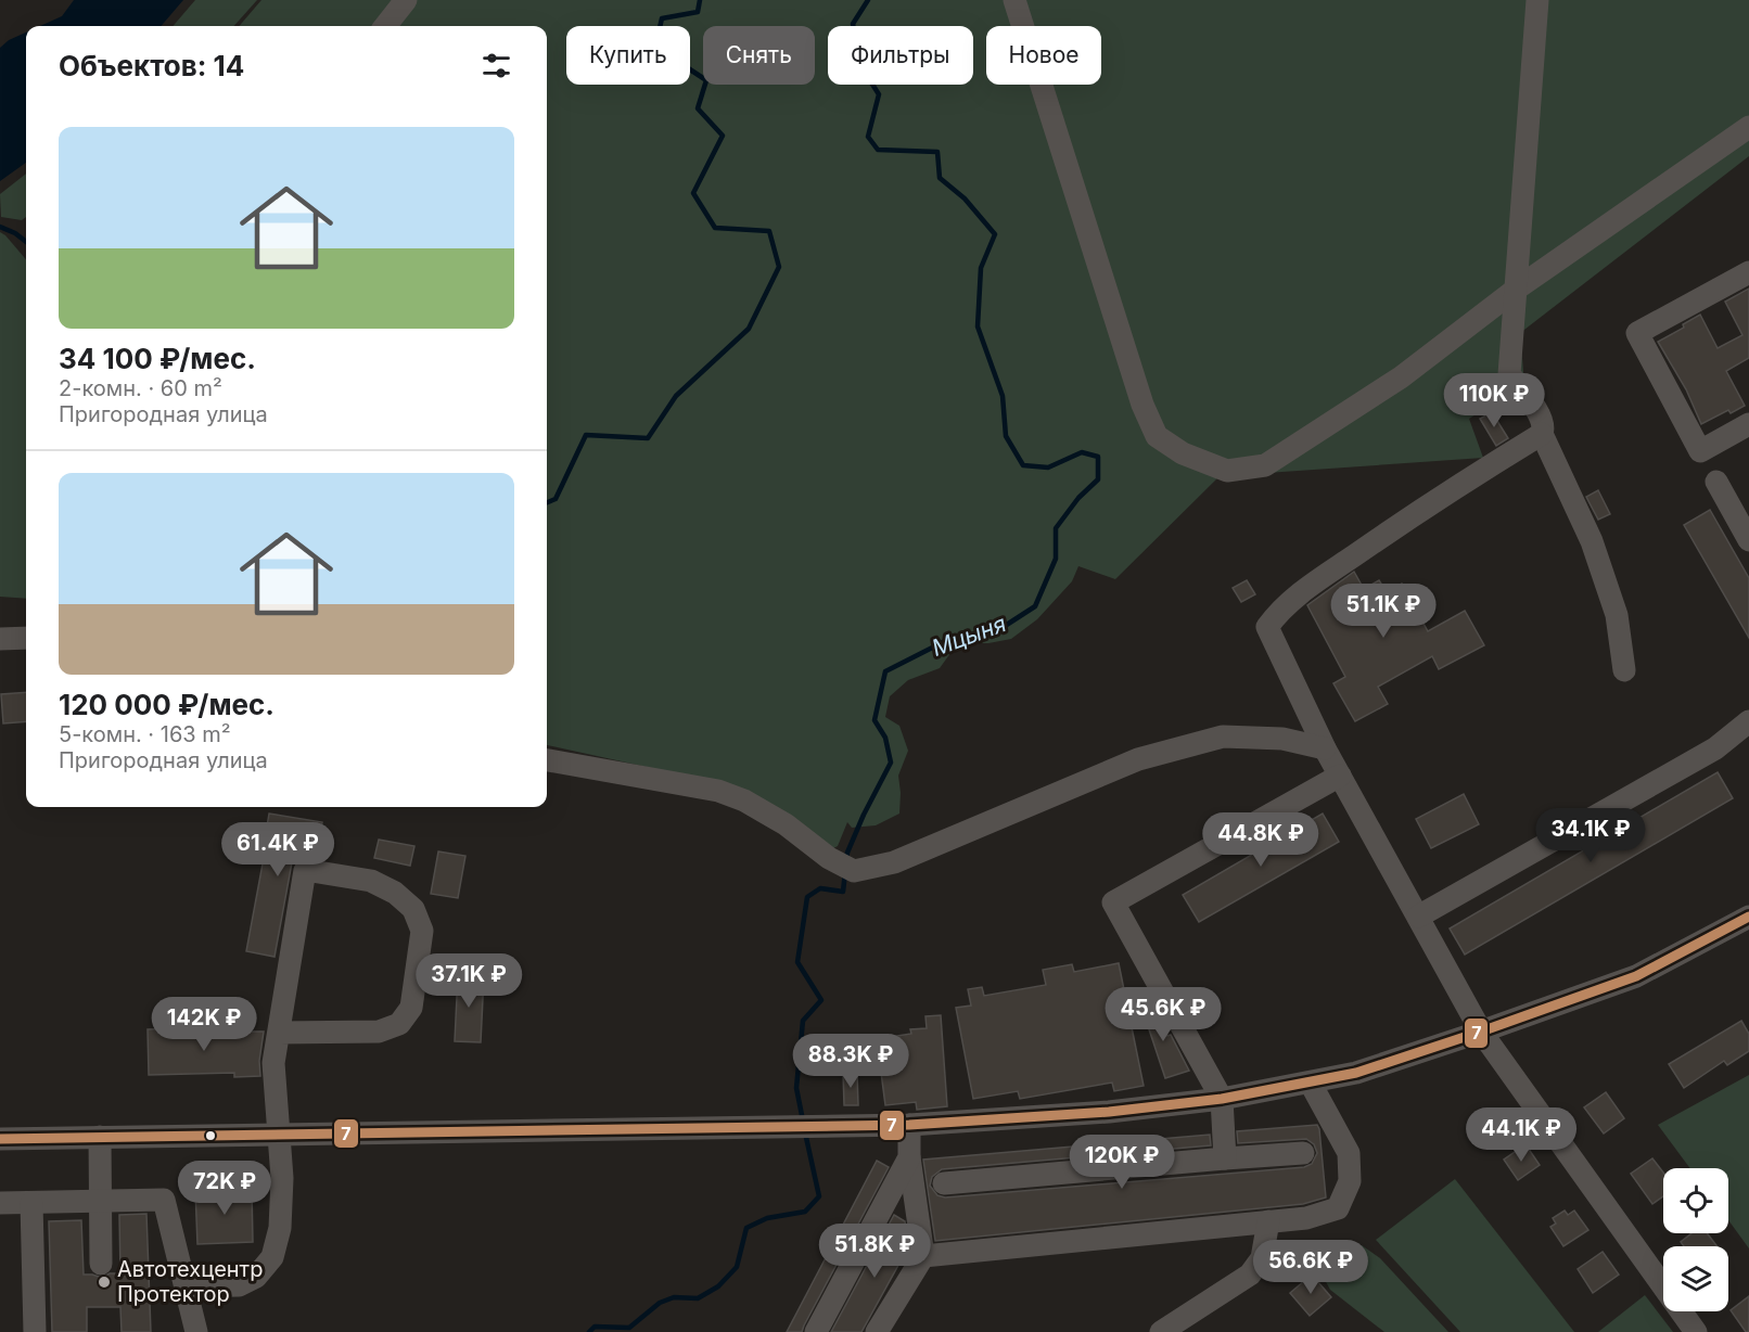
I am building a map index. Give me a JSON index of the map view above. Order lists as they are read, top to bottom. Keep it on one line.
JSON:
{"water":["Мцыня"],"places":["Автотехцентр Протектор"],"lines":["transit line 7"],"page":{"chip":["Купить","Снять","Фильтры","Новое"],"heading":"Объектов: 14","list":[{"name":"34 100 ₽/мес.","note":"2-комн. · 60 m² · Пригородная улица"},{"name":"120 000 ₽/мес.","note":"5-комн. · 163 m² · Пригородная улица"}],"price":["110K ₽","51.1K ₽","34.1K ₽","44.8K ₽","61.4K ₽","37.1K ₽","45.6K ₽","142K ₽","88.3K ₽","44.1K ₽","120K ₽","72K ₽","51.8K ₽","56.6K ₽"]}}
